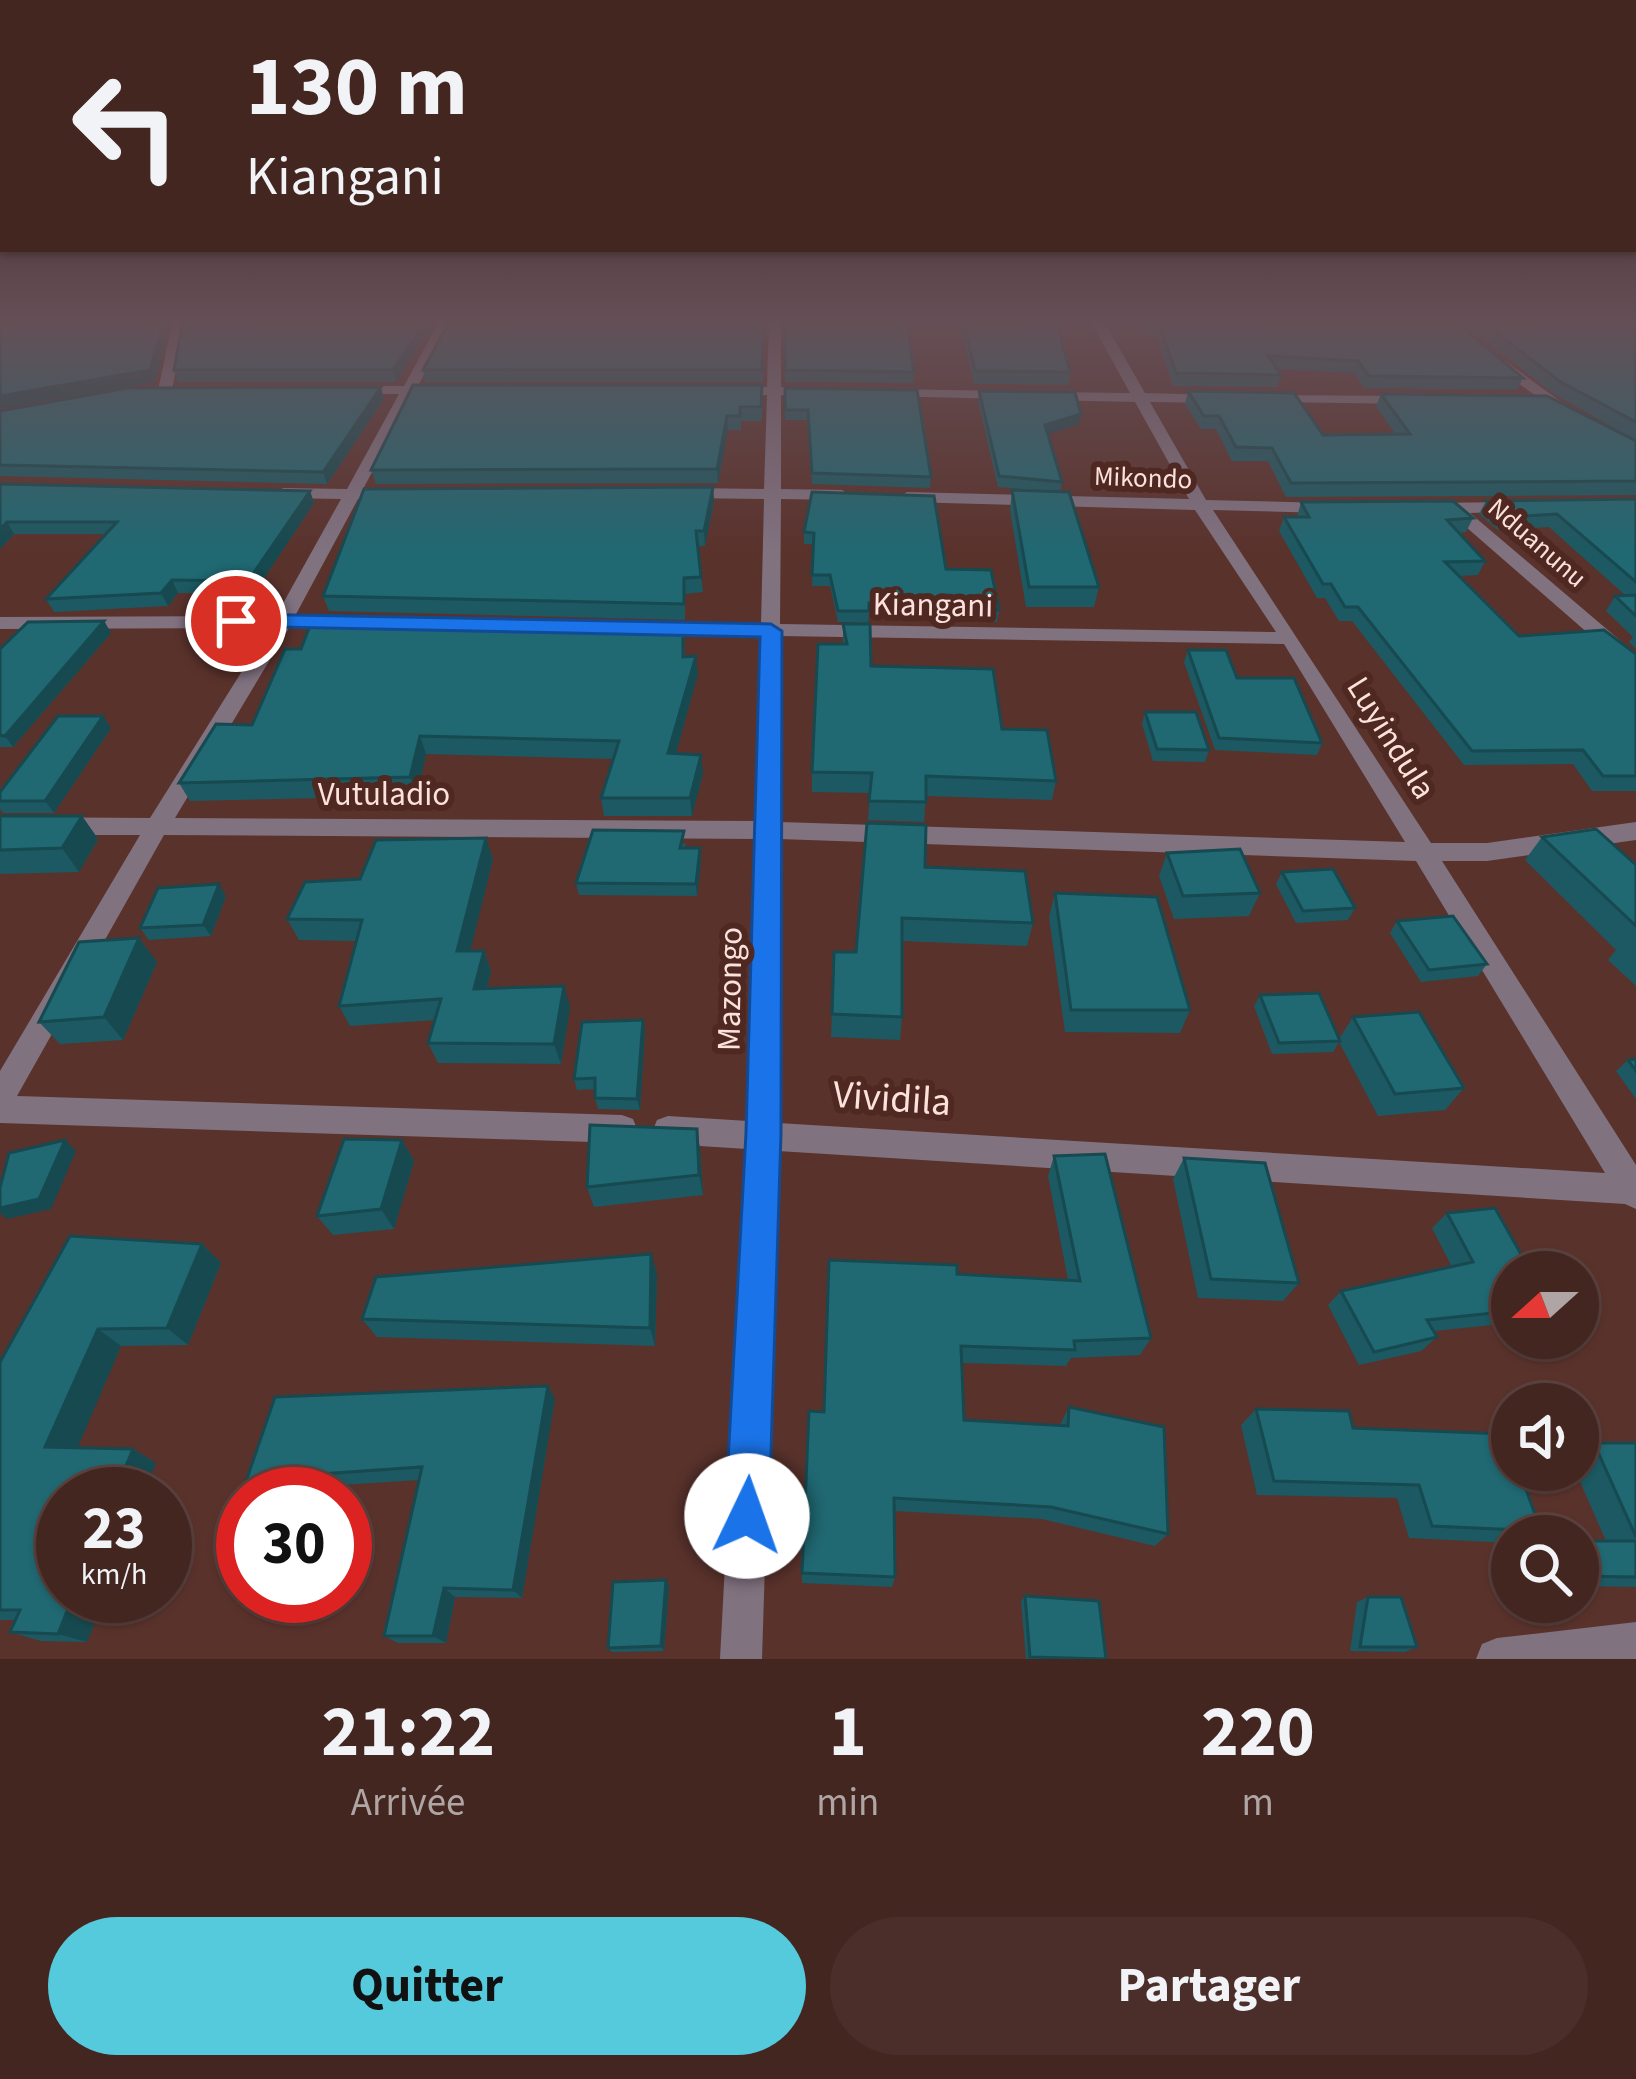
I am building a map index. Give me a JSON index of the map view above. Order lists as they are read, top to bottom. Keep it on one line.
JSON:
{"streets":{"street":["Mikondo","Nduanunu","Kiangani","Luyindula","Vutuladio","Mazongo","Vividila"]},"crossings":[["Mikondo","Luyindula"],["Kiangani","Luyindula"],["Kiangani","Mazongo"],["Luyindula","Vutuladio"],["Luyindula","Vividila"],["Vutuladio","Mazongo"],["Mazongo","Vividila"]],"north":"left","page":{"turn":["130 m","Kiangani"],"speed":"23 km/h","limit":"30","eta":["21:22","Arrivée","1","min","220","m"],"buttons":["Quitter","Partager"]}}
